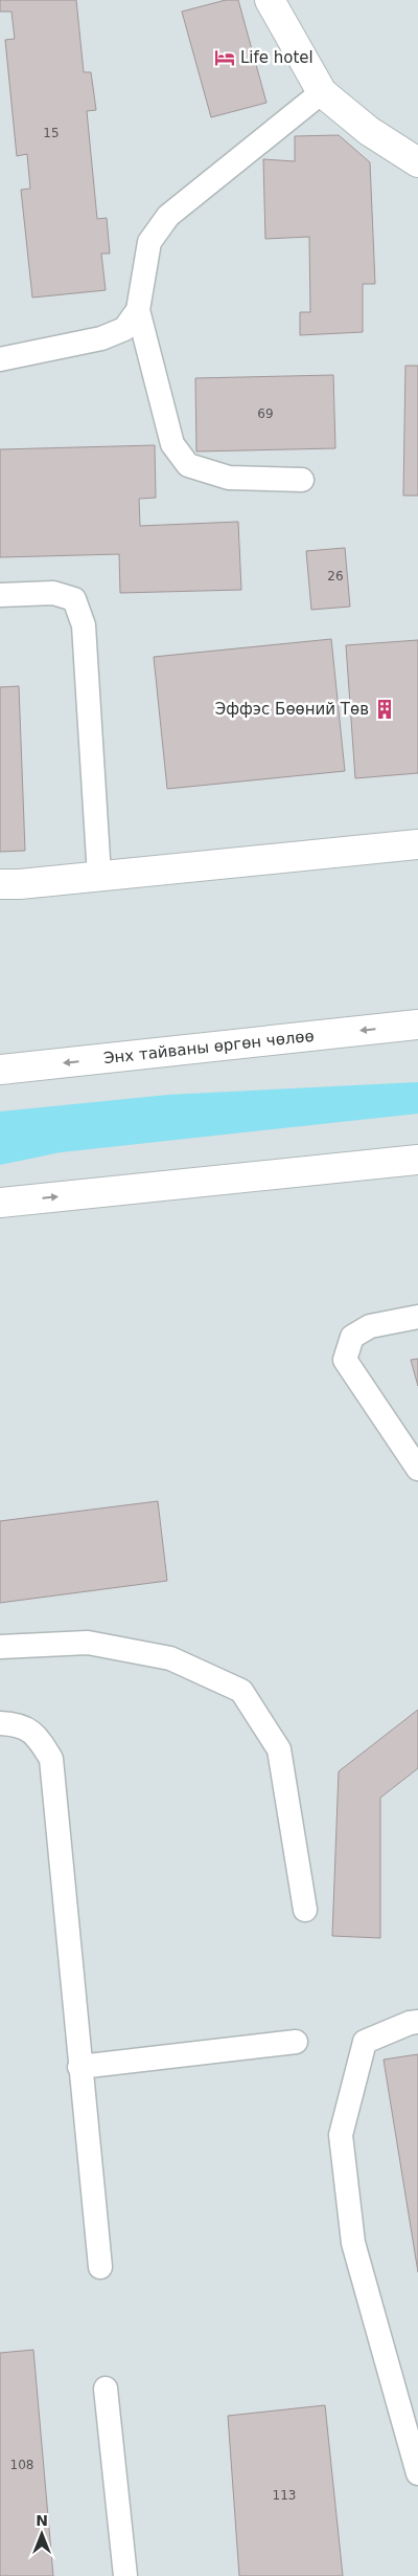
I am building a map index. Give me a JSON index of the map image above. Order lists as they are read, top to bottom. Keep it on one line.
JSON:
{"streets":{"main road":["Энх тайваны өргөн чөлөө"]},"places":{"hotel":["Life hotel"],"building":["Эффэс Бөөний Төв"]},"house_numbers":["15","69","26","108","113"],"north":"top"}
